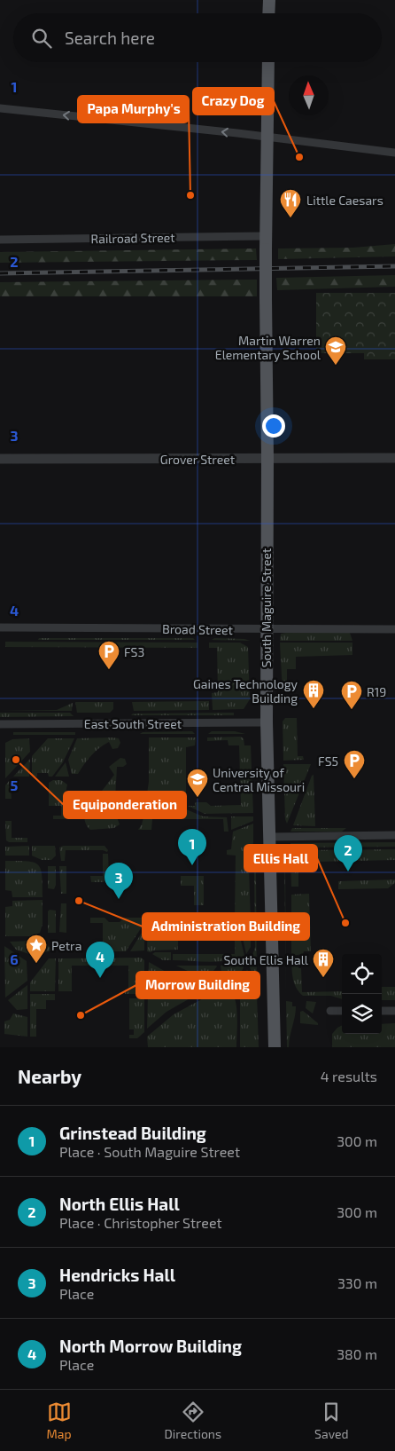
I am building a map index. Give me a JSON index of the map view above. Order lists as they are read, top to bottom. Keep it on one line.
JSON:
{"streets":{"main road":["South Maguire Street"],"street":["Railroad Street","Grover Street","Broad Street","East South Street"]},"crossings":[["Railroad Street","South Maguire Street"],["Grover Street","South Maguire Street"],["South Maguire Street","Broad Street"],["South Maguire Street","East South Street"]],"places":{"other":["Crazy Dog","Papa Murphy's","Equiponderation","Administration Building","Ellis Hall","Morrow Building"],"restaurant":["Little Caesars"],"school or university":["Martin Warren Elementary School","University of Central Missouri"],"parking":["FS3","R19","FS5"],"building":["Gaines Technology Building","South Ellis Hall"],"place":["Petra"]},"north":"top","page":{"search":"Search here","pins":["1","2","3","4"],"heading":["Nearby","4 results"],"list":[{"mark":"1","name":"Grinstead Building","note":"Place · South Maguire Street","value":"300 m"},{"mark":"2","name":"North Ellis Hall","note":"Place · Christopher Street","value":"300 m"},{"mark":"3","name":"Hendricks Hall","note":"Place","value":"330 m"},{"mark":"4","name":"North Morrow Building","note":"Place","value":"380 m"}],"nav":["Map","Directions","Saved"]},"grid":{"rows":["1","2","3","4","5","6"]}}
